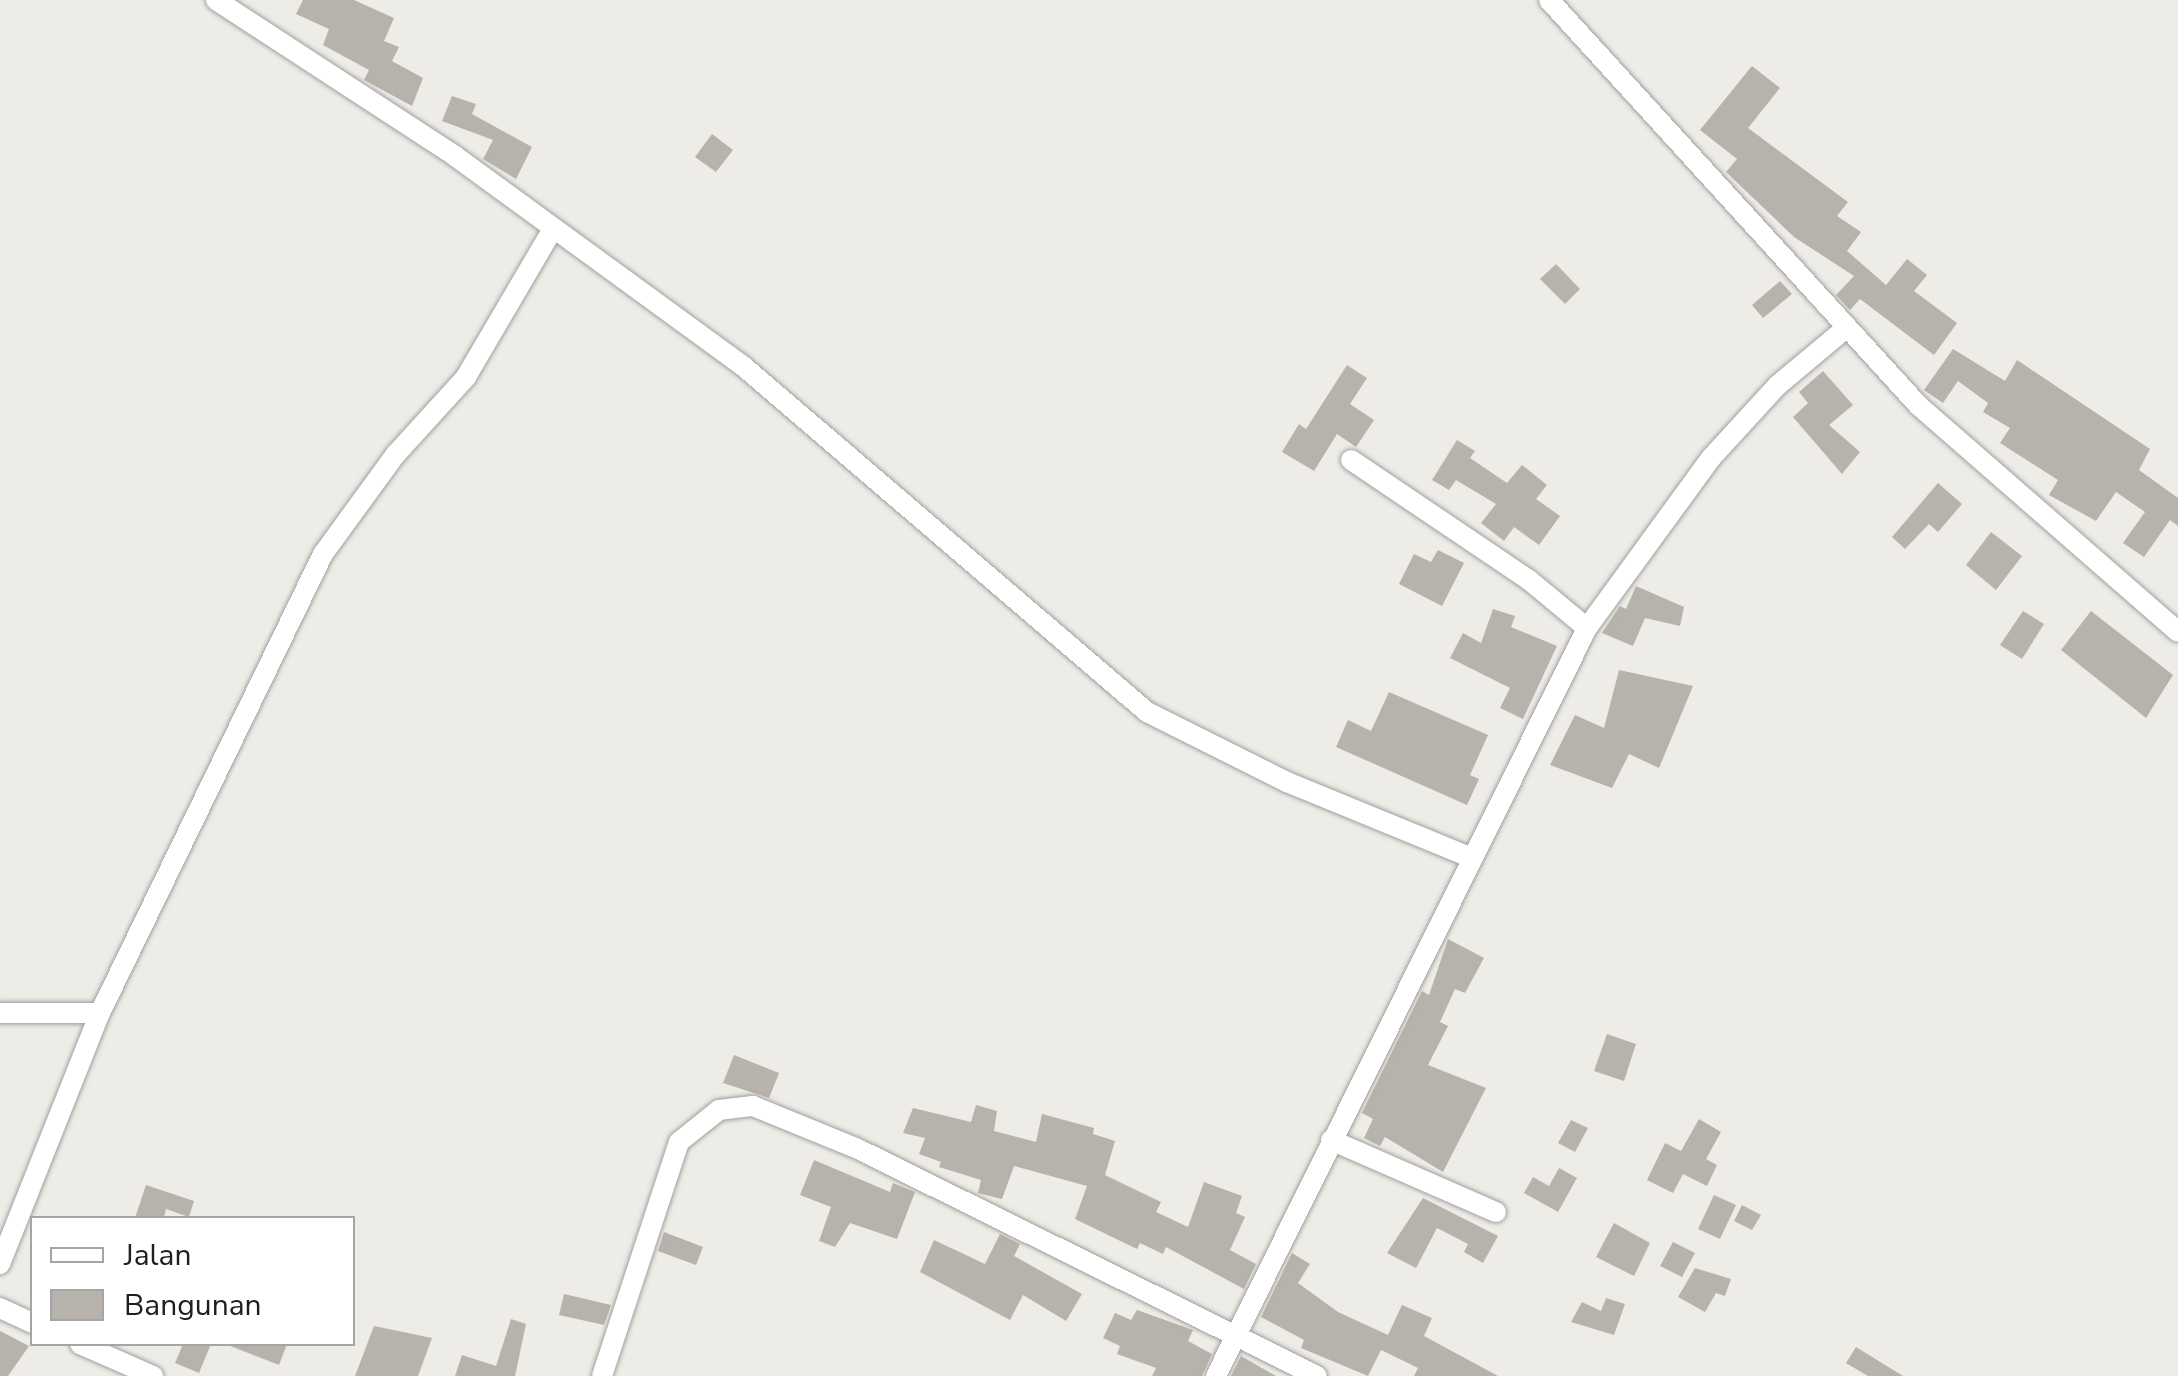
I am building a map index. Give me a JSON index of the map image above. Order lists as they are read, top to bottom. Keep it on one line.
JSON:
{"legend":["Jalan","Bangunan"]}
